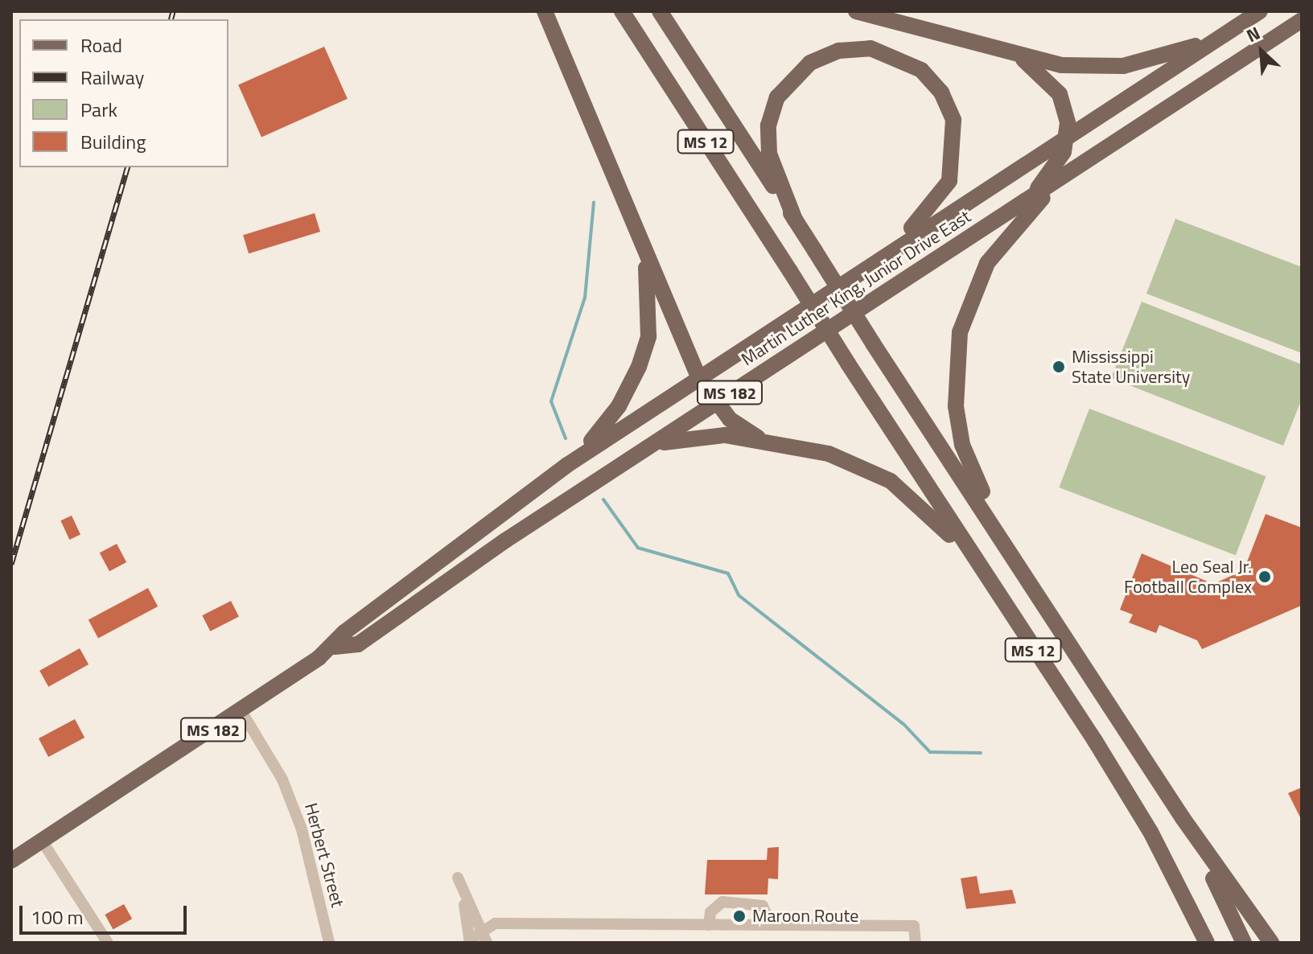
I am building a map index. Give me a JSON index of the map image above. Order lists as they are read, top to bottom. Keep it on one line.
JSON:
{"streets":{"main road":["MS 12","Martin Luther King, Junior Drive East","MS 182"],"street":["Herbert Street"]},"crossings":[["Martin Luther King, Junior Drive East","Herbert Street"]],"places":["Mississippi State University","Leo Seal Jr. Football Complex","Maroon Route"],"legend":["Road","Railway","Park","Building"],"scale_bar":"100 m","north":"top left"}
